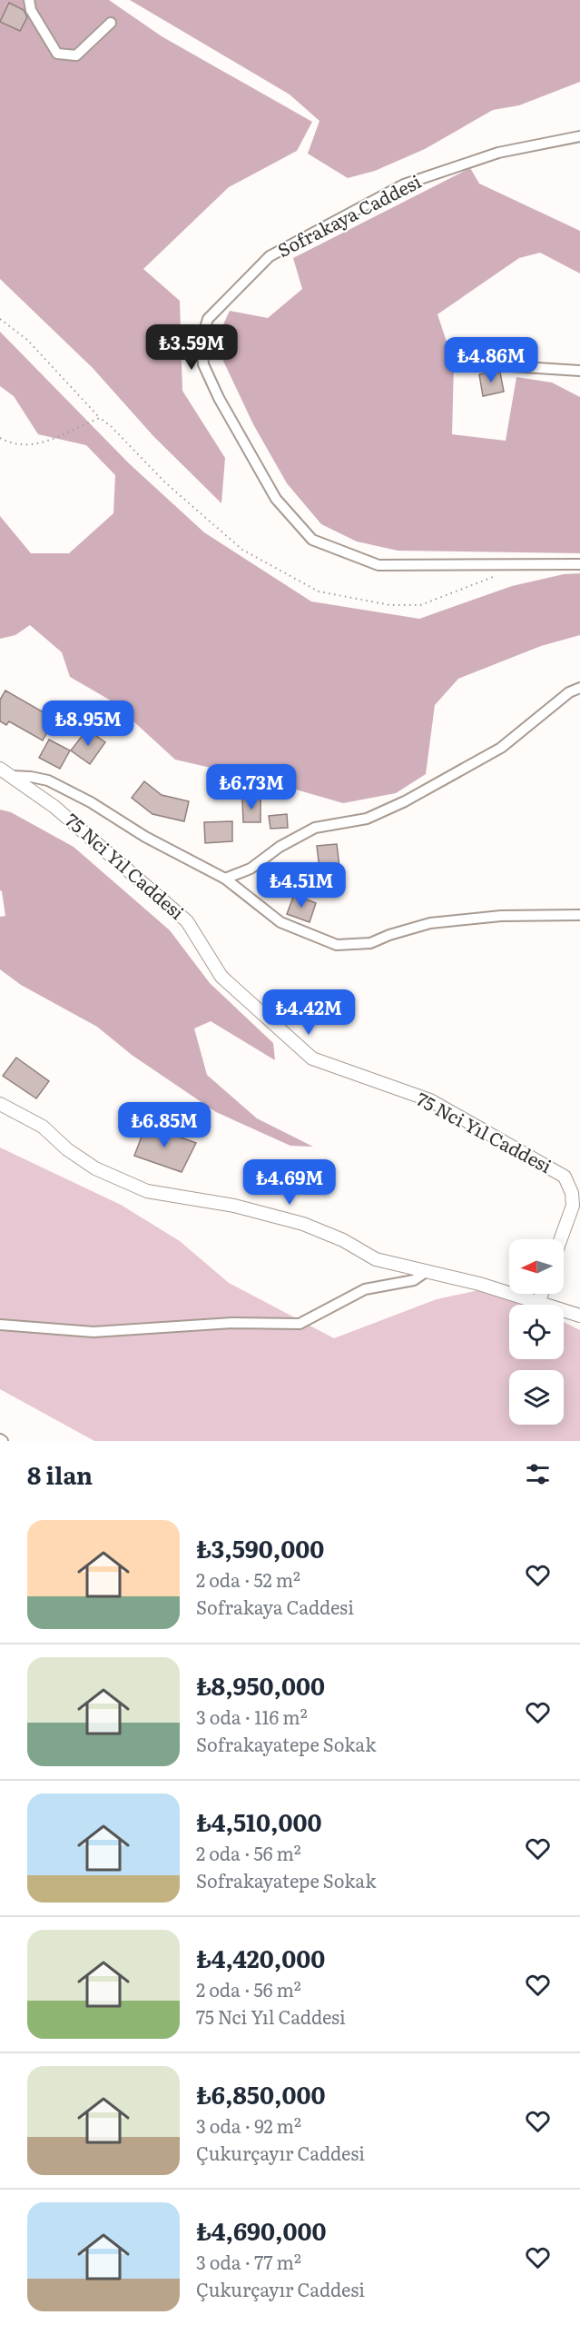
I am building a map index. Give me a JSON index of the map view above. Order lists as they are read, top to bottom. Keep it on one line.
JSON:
{"streets":{"street":["Sofrakaya Caddesi","75 Nci Yıl Caddesi"]},"north":"left","page":{"price":["₺3.59M","₺4.86M","₺8.95M","₺6.73M","₺4.51M","₺4.42M","₺6.85M","₺4.69M"],"heading":"8 ilan","list":[{"name":"₺3,590,000","note":"2 oda · 52 m² · Sofrakaya Caddesi"},{"name":"₺8,950,000","note":"3 oda · 116 m² · Sofrakayatepe Sokak"},{"name":"₺4,510,000","note":"2 oda · 56 m² · Sofrakayatepe Sokak"},{"name":"₺4,420,000","note":"2 oda · 56 m² · 75 Nci Yıl Caddesi"},{"name":"₺6,850,000","note":"3 oda · 92 m² · Çukurçayır Caddesi"},{"name":"₺4,690,000","note":"3 oda · 77 m² · Çukurçayır Caddesi"}]}}
